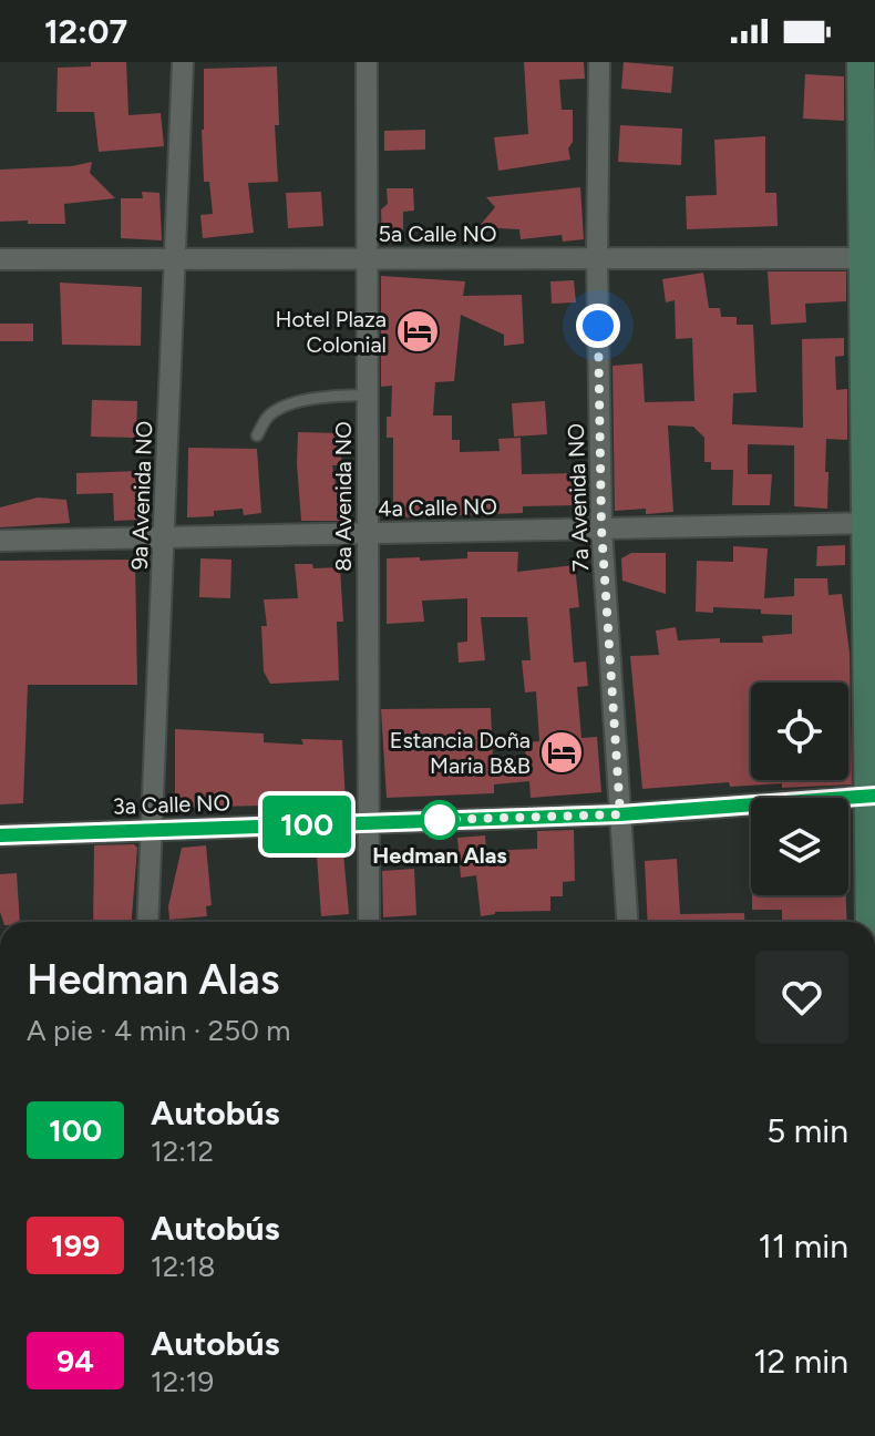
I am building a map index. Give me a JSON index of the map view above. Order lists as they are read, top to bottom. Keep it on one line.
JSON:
{"streets":{"street":["5a Calle NO","9a Avenida NO","8a Avenida NO","7a Avenida NO","4a Calle NO","3a Calle NO"]},"crossings":[["5a Calle NO","9a Avenida NO"],["5a Calle NO","8a Avenida NO"],["5a Calle NO","7a Avenida NO"],["9a Avenida NO","4a Calle NO"],["9a Avenida NO","3a Calle NO"],["8a Avenida NO","4a Calle NO"],["8a Avenida NO","3a Calle NO"],["7a Avenida NO","4a Calle NO"],["7a Avenida NO","3a Calle NO"]],"places":{"hotel":["Hotel Plaza Colonial","Estancia Doña Maria B&B"],"other":["Hedman Alas"]},"lines":["bus line 100"],"page":{"status":"12:07","on_map":"100","heading":["Hedman Alas","A pie · 4 min · 250 m"],"list":[{"mark":"100","name":"Autobús","note":"12:12","value":"5 min"},{"mark":"199","name":"Autobús","note":"12:18","value":"11 min"},{"mark":"94","name":"Autobús","note":"12:19","value":"12 min"}]}}
